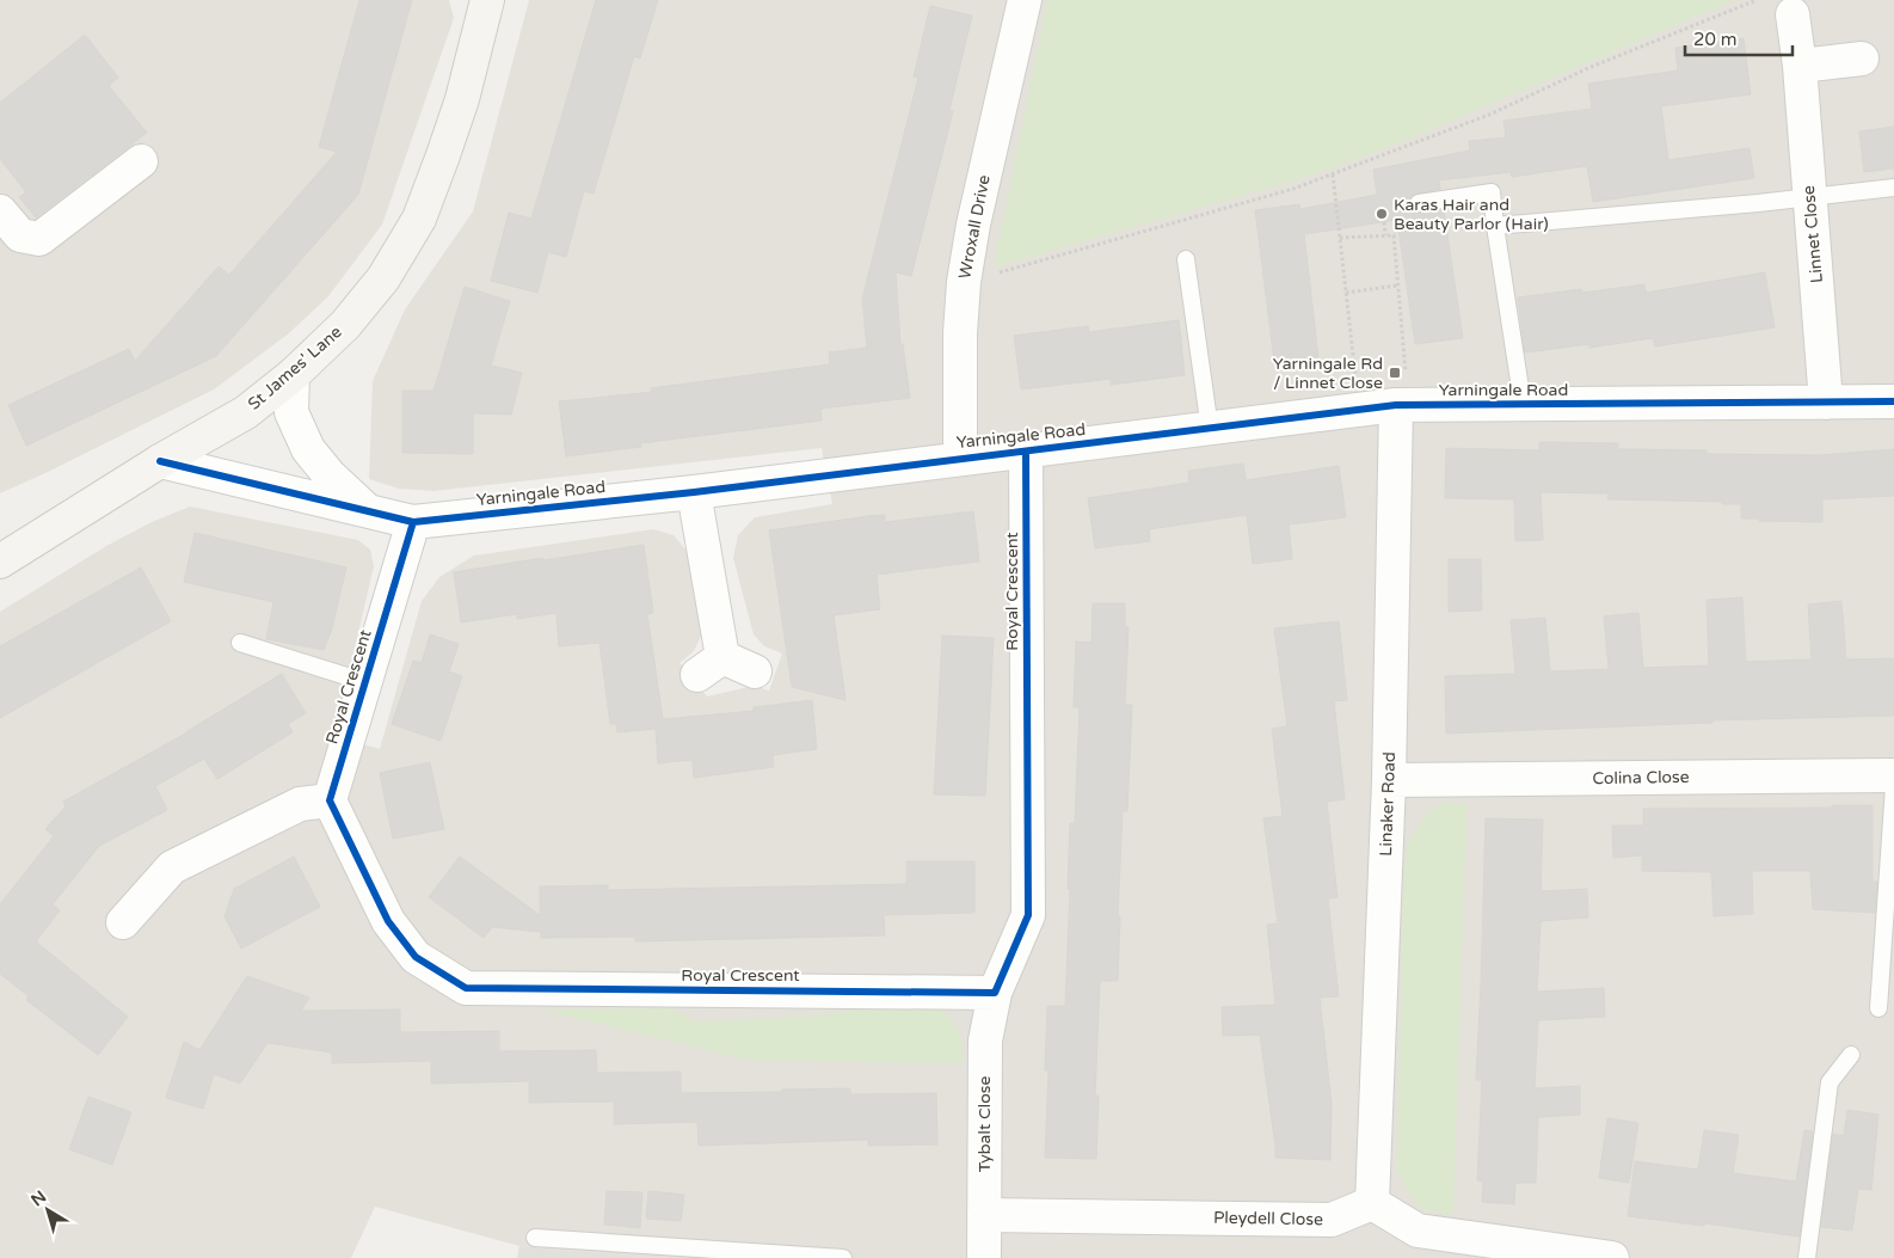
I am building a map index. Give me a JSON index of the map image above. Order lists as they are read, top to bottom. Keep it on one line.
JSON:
{"streets":{"street":["Wroxall Drive","Linnet Close","St James' Lane","Yarningale Road","Royal Crescent","Colina Close","Linaker Road","Tybalt Close","Pleydell Close"]},"crossings":[["Wroxall Drive","Yarningale Road"],["Linnet Close","Yarningale Road"],["St James' Lane","Yarningale Road"],["Yarningale Road","Royal Crescent"],["Yarningale Road","Linaker Road"],["Royal Crescent","Tybalt Close"],["Colina Close","Linaker Road"],["Linaker Road","Pleydell Close"],["Tybalt Close","Pleydell Close"]],"places":{"other":["Karas Hair and Beauty Parlor (Hair)"],"transit":["Yarningale Rd / Linnet Close"]},"scale_bar":"20 m","north":"top left"}
